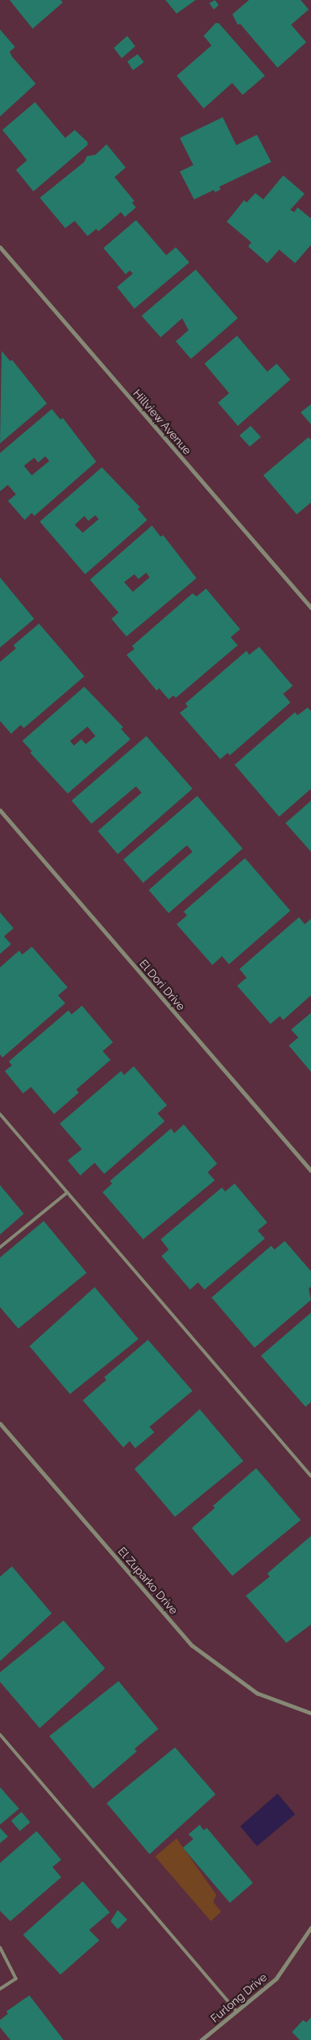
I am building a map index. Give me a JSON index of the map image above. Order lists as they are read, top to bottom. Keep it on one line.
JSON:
{"streets":{"street":["Hillview Avenue","El Dori Drive","El Zuparko Drive","Furlong Drive"]}}
